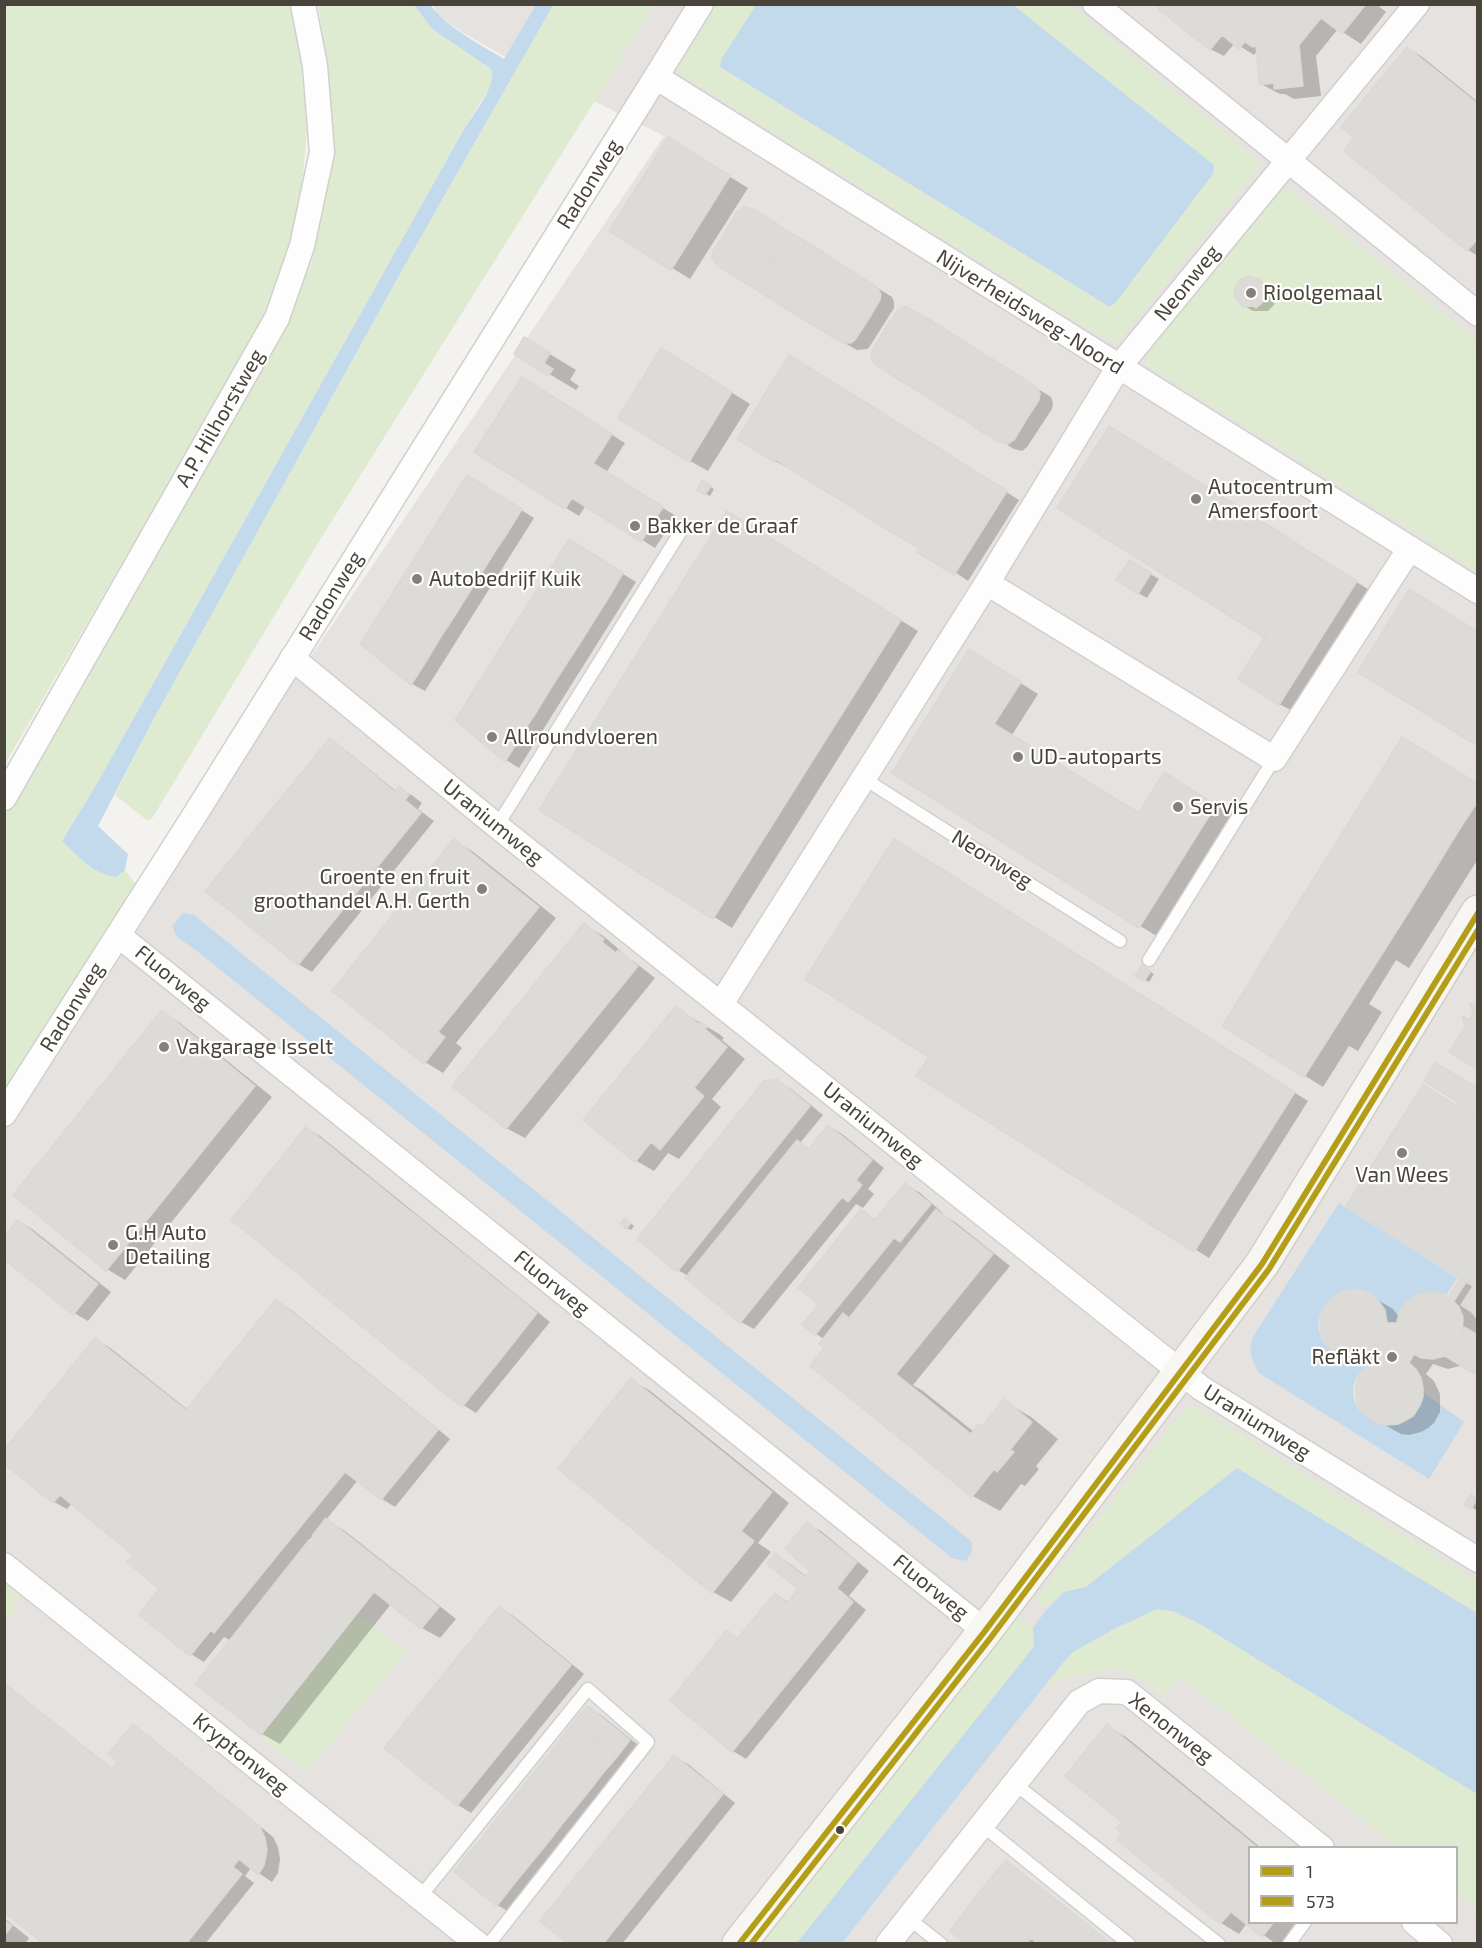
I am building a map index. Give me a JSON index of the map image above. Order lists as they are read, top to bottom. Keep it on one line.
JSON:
{"streets":{"street":["Radonweg","Neonweg","Nijverheidsweg-Noord","A.P. Hilhorstweg","Uraniumweg","Fluorweg","Xenonweg","Kryptonweg"]},"crossings":[["Radonweg","Nijverheidsweg-Noord"],["Radonweg","Uraniumweg"],["Radonweg","Fluorweg"],["Neonweg","Nijverheidsweg-Noord"],["Neonweg","Uraniumweg"]],"places":["Rioolgemaal","Autocentrum Amersfoort","Bakker de Graaf","Autobedrijf Kuik","Allroundvloeren","UD-autoparts","Servis","Groente en fruit groothandel A.H. Gerth","Vakgarage Isselt","Van Wees","G.H Auto Detailing","Refläkt"],"lines":["transit line 1","transit line 573"],"legend":["1","573"]}
